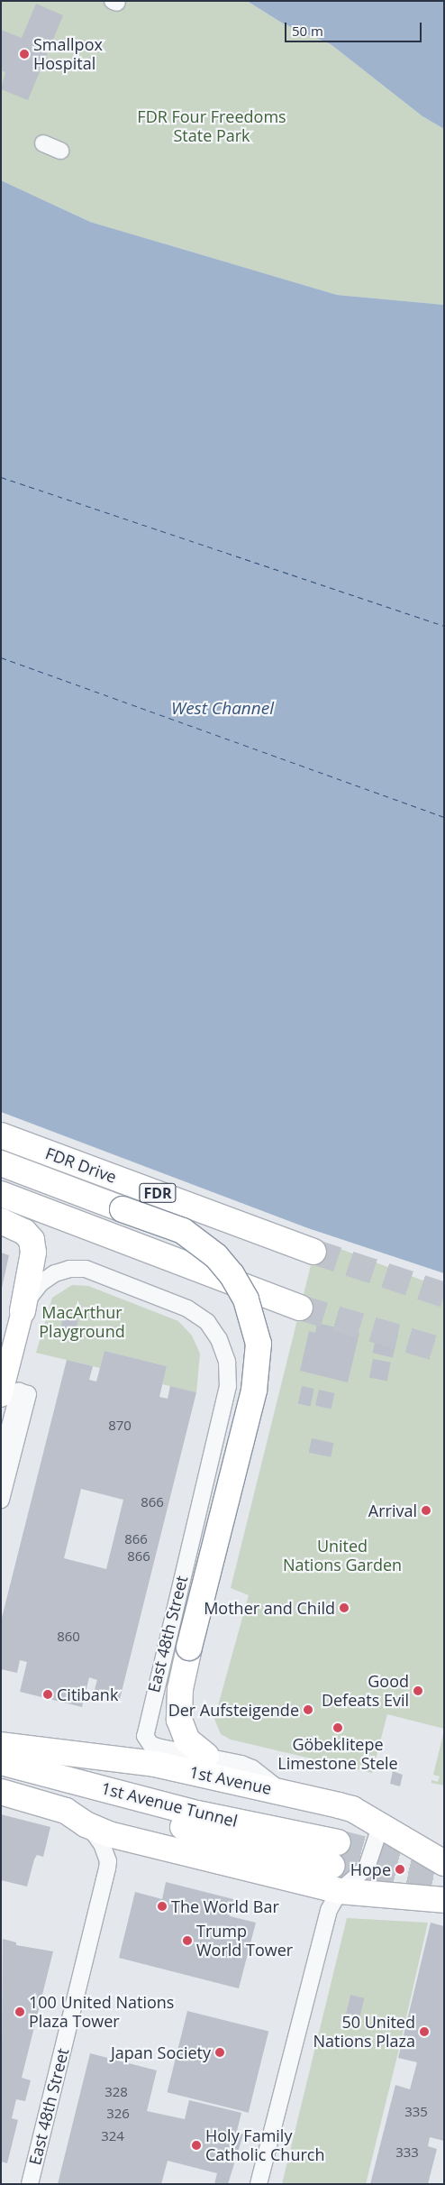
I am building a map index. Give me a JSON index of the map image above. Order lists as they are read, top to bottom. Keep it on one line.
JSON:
{"streets":{"main road":["FDR Drive","FDR","1st Avenue","1st Avenue Tunnel"],"street":["East 48th Street"]},"crossings":[["East 48th Street","1st Avenue"]],"water":["West Channel"],"parks":["FDR Four Freedoms State Park","MacArthur Playground","United Nations Garden"],"places":["Smallpox Hospital","Arrival","Mother and Child","Good Defeats Evil","Citibank","Der Aufsteigende","Göbeklitepe Limestone Stele","Hope","The World Bar","Trump World Tower","100 United Nations Plaza Tower","50 United Nations Plaza","Japan Society","Holy Family Catholic Church"],"house_numbers":["870","866","866","866","860","328","335","326","324","333"],"scale_bar":"50 m"}
